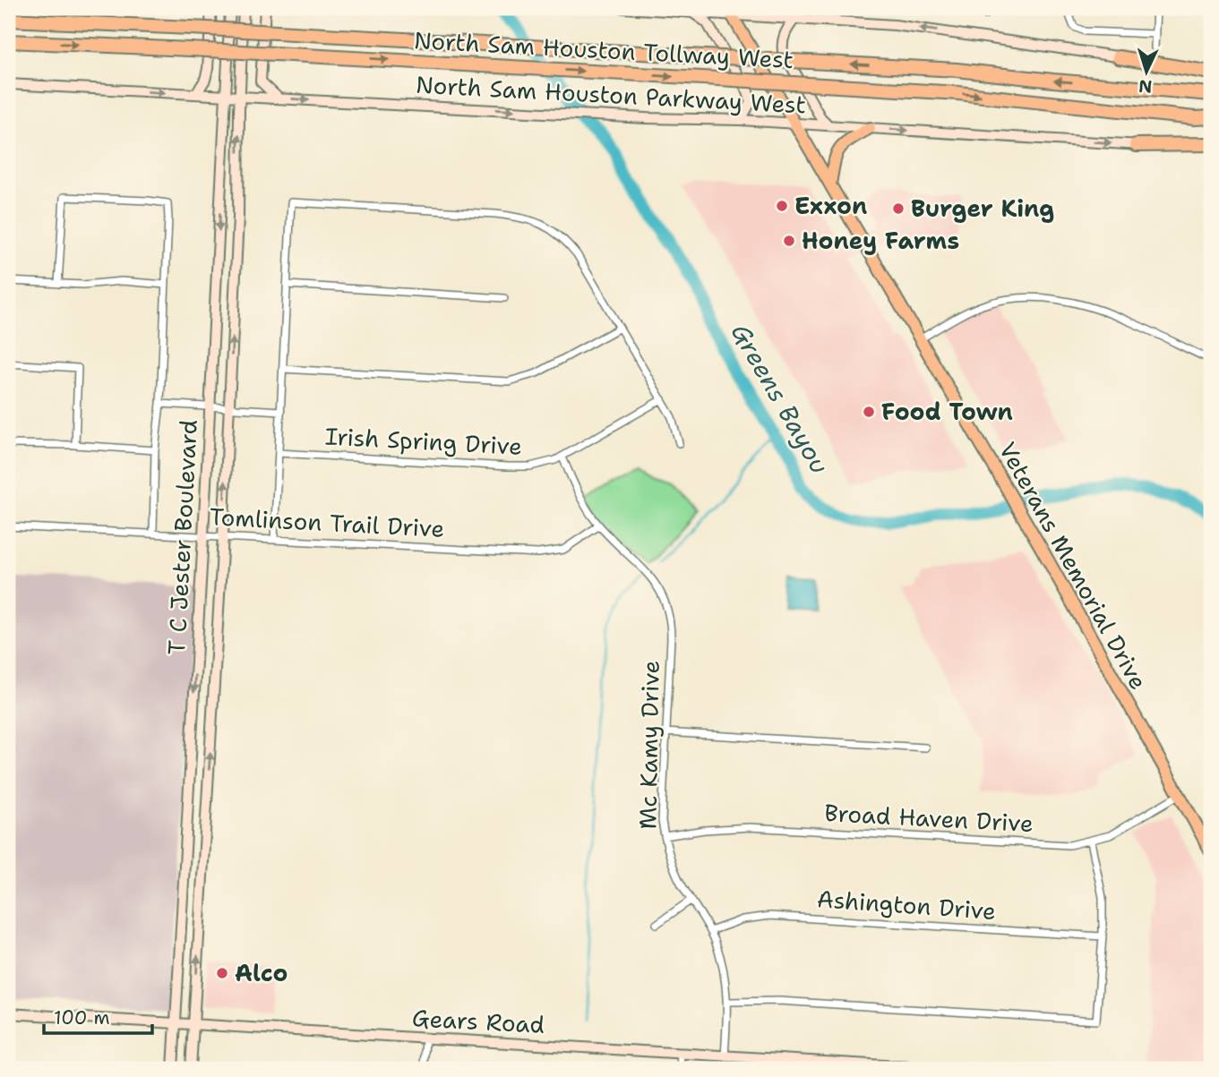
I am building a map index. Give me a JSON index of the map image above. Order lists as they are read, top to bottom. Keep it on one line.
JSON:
{"streets":{"highway":["North Sam Houston Tollway West"],"main road":["North Sam Houston Parkway West","T C Jester Boulevard","Veterans Memorial Drive","Gears Road"],"street":["Irish Spring Drive","Tomlinson Trail Drive","Mc Kamy Drive","Broad Haven Drive","Ashington Drive"]},"crossings":[["North Sam Houston Parkway West","T C Jester Boulevard"],["North Sam Houston Parkway West","Veterans Memorial Drive"],["Irish Spring Drive","Mc Kamy Drive"],["Tomlinson Trail Drive","T C Jester Boulevard"],["Tomlinson Trail Drive","Mc Kamy Drive"],["T C Jester Boulevard","Gears Road"],["Veterans Memorial Drive","Broad Haven Drive"],["Mc Kamy Drive","Broad Haven Drive"],["Mc Kamy Drive","Ashington Drive"],["Mc Kamy Drive","Gears Road"]],"one_way":["North Sam Houston Parkway West"],"water":["Greens Bayou"],"places":["Exxon","Burger King","Honey Farms","Food Town","Alco"],"scale_bar":"100 m","north":"bottom"}
